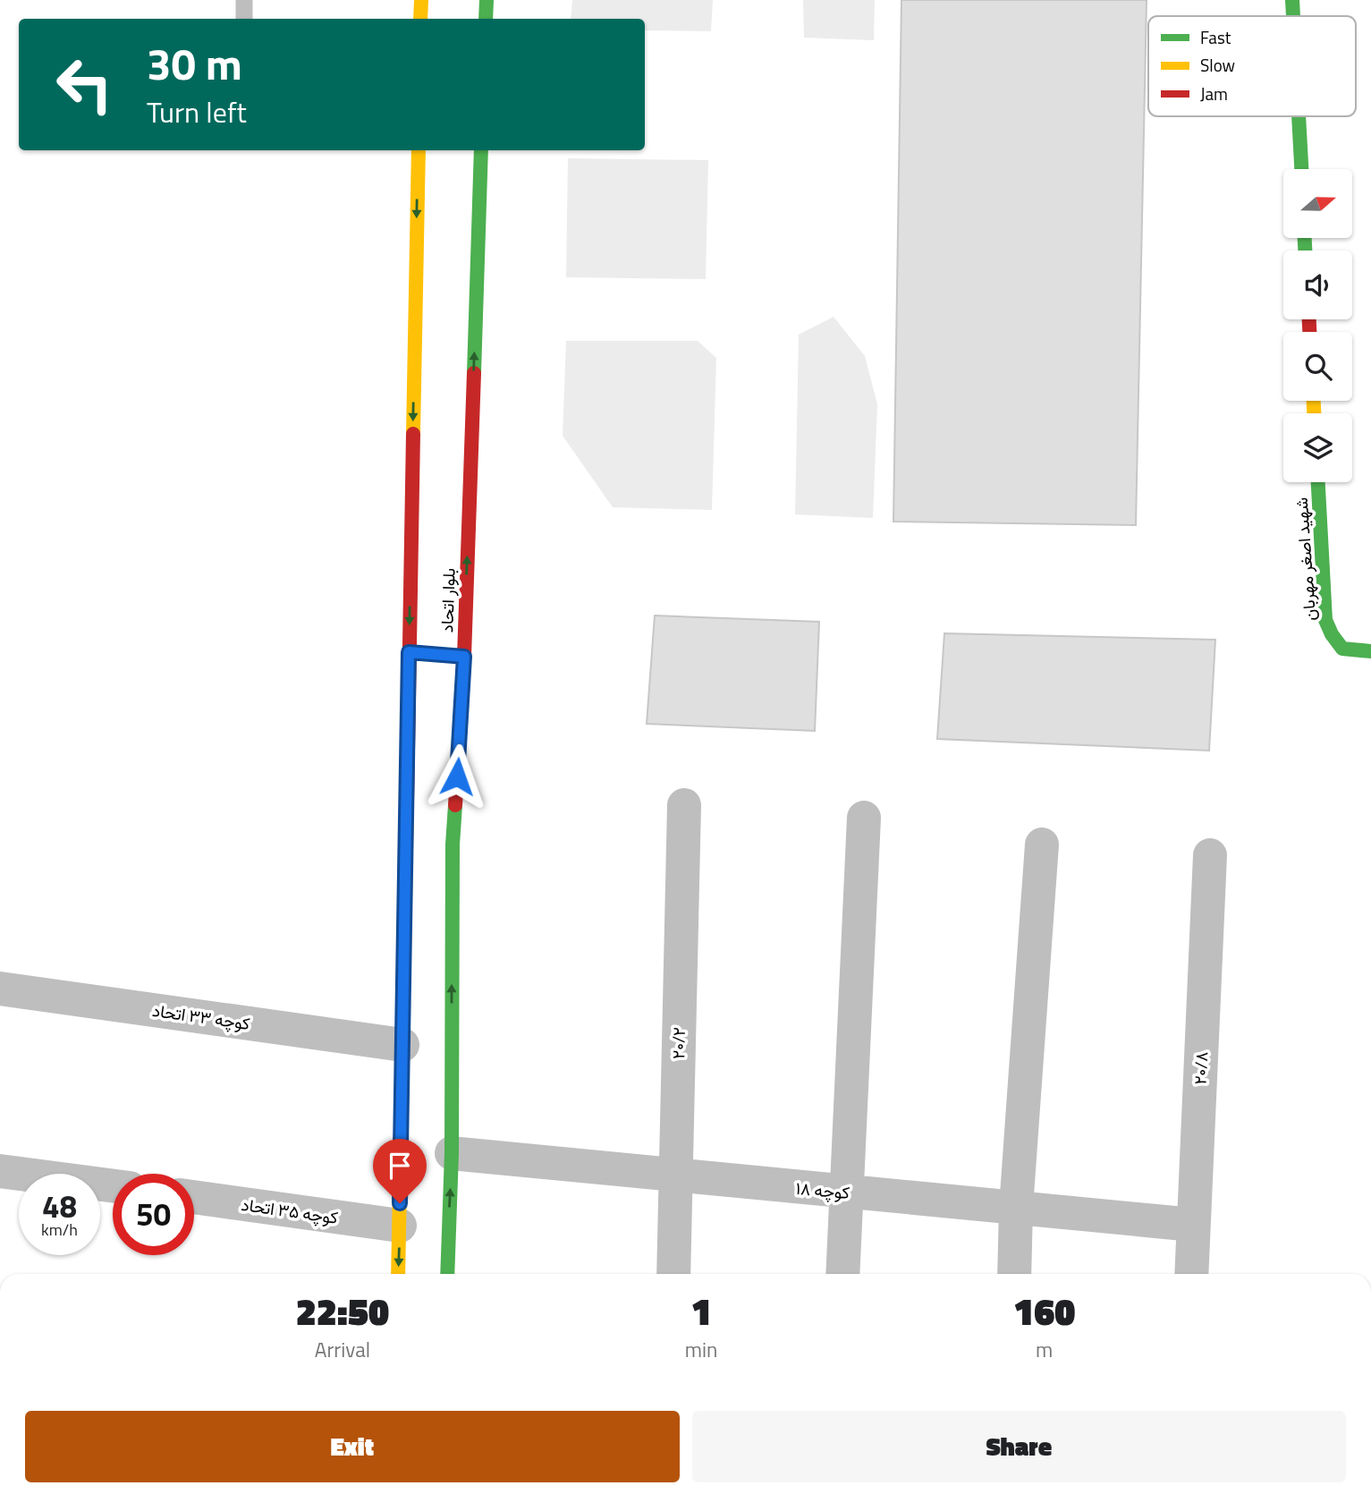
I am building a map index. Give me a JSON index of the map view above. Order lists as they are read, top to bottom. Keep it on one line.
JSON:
{"streets":{"main road":["شهید اصغر مهربان","بلوار اتحاد"],"street":["کوچه ۳۳ اتحاد","۲۰/۲","۲۰/۸","کوچه ۱۸","کوچه ۳۵ اتحاد"]},"crossings":[["بلوار اتحاد","کوچه ۱۸"],["۲۰/۲","کوچه ۱۸"],["۲۰/۸","کوچه ۱۸"]],"legend":["Fast","Slow","Jam"],"north":"right","page":{"turn":["30 m","Turn left"],"speed":"48 km/h","limit":"50","eta":["22:50","Arrival","1","min","160","m"],"buttons":["Exit","Share"]}}
